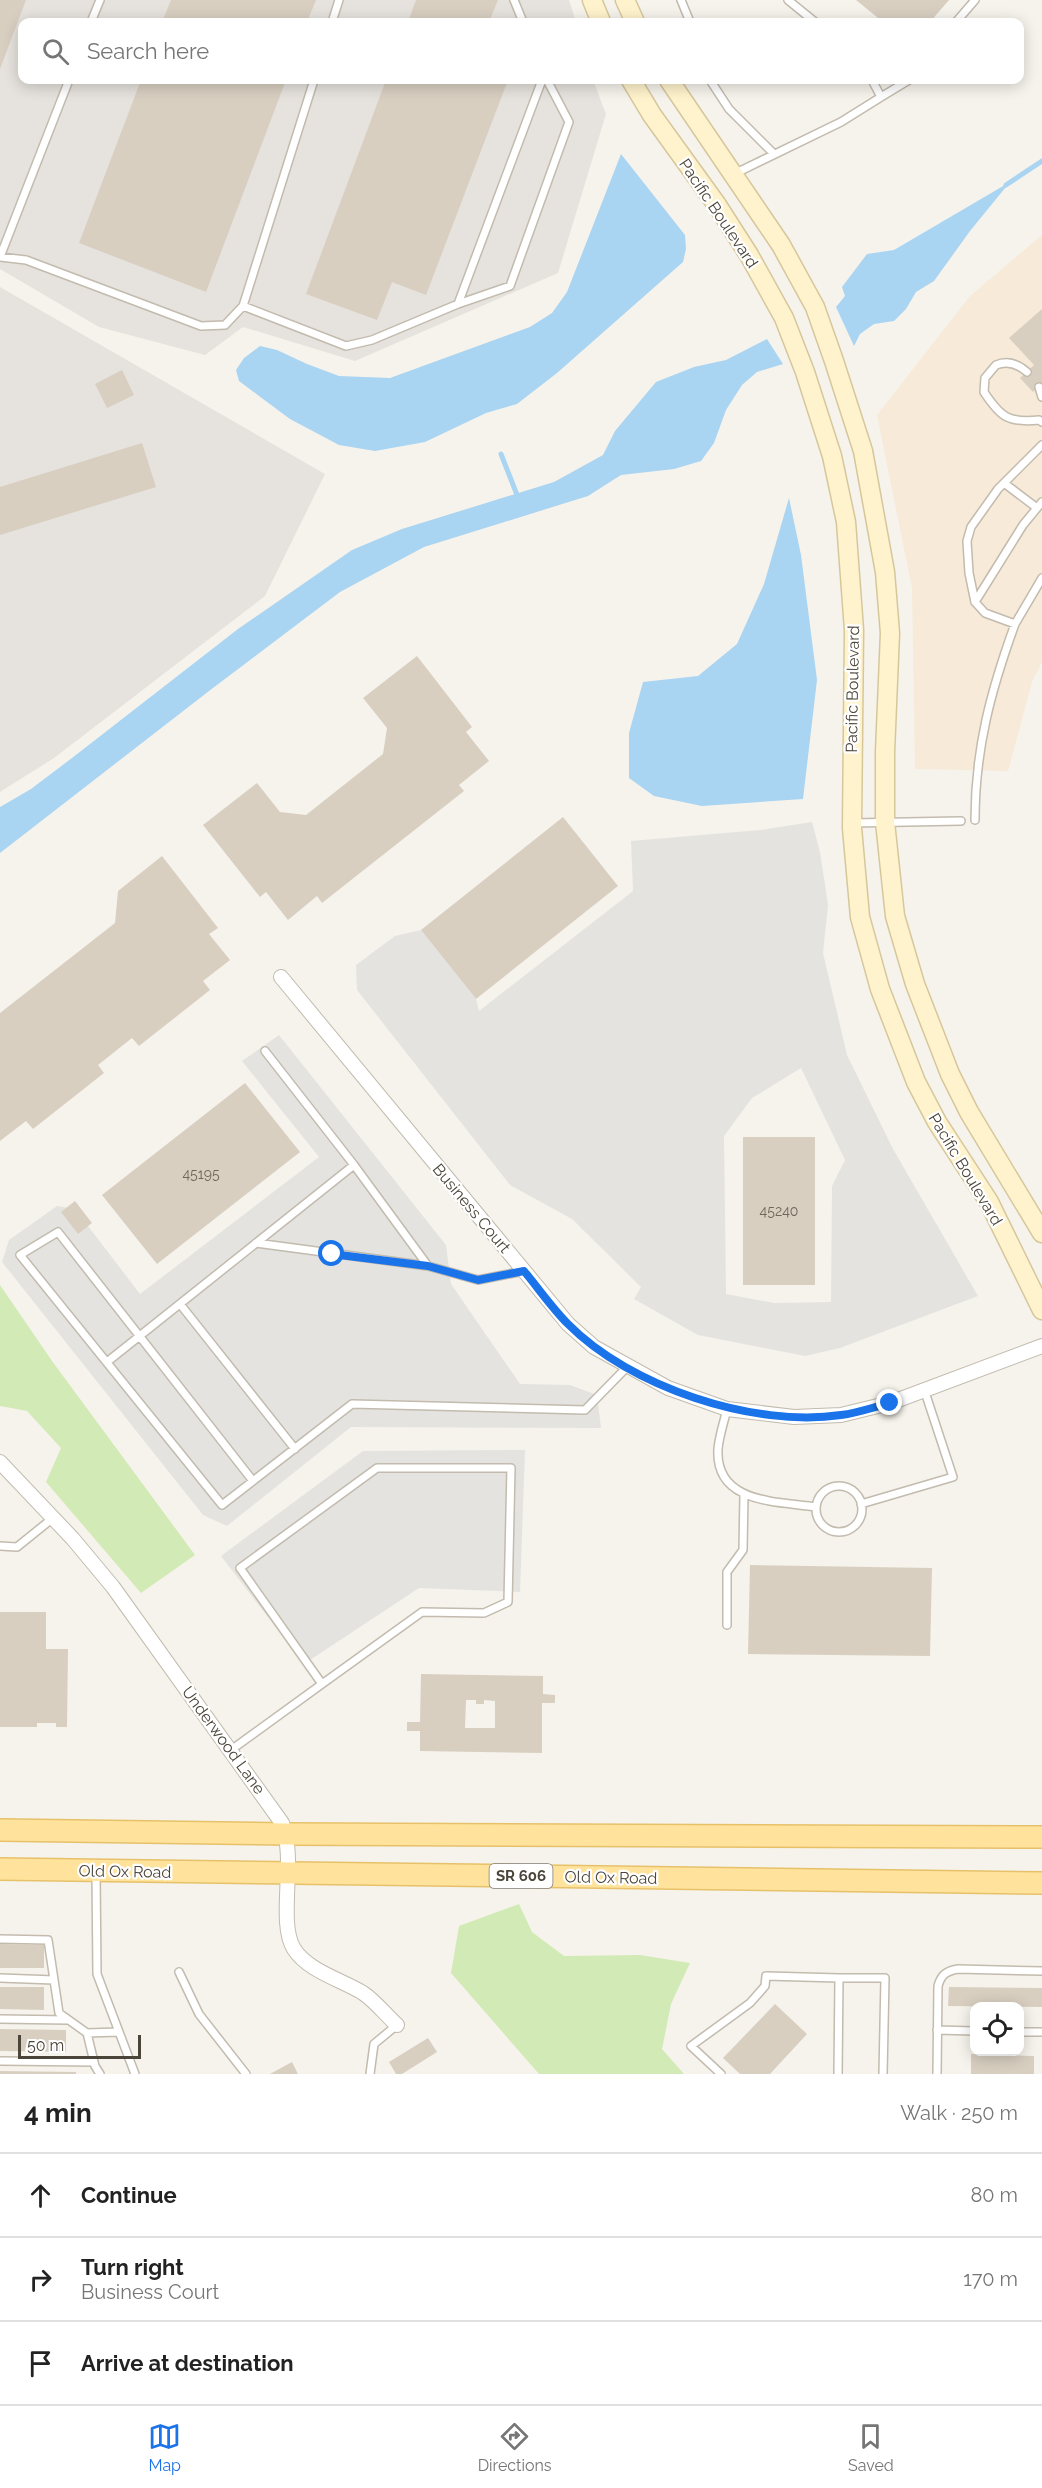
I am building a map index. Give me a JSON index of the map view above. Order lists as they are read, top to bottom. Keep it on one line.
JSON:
{"streets":{"main road":["Pacific Boulevard","Old Ox Road","SR 606"],"street":["Business Court","Underwood Lane"]},"crossings":[["Underwood Lane","Old Ox Road"]],"house_numbers":["45195","45240"],"scale_bar":"50 m","page":{"search":"Search here","scale":"50 m","heading":["4 min","Walk · 250 m"],"list":[["Continue","80 m"],["Turn right","Business Court","170 m"],"Arrive at destination"],"nav":["Map","Directions","Saved"]}}
